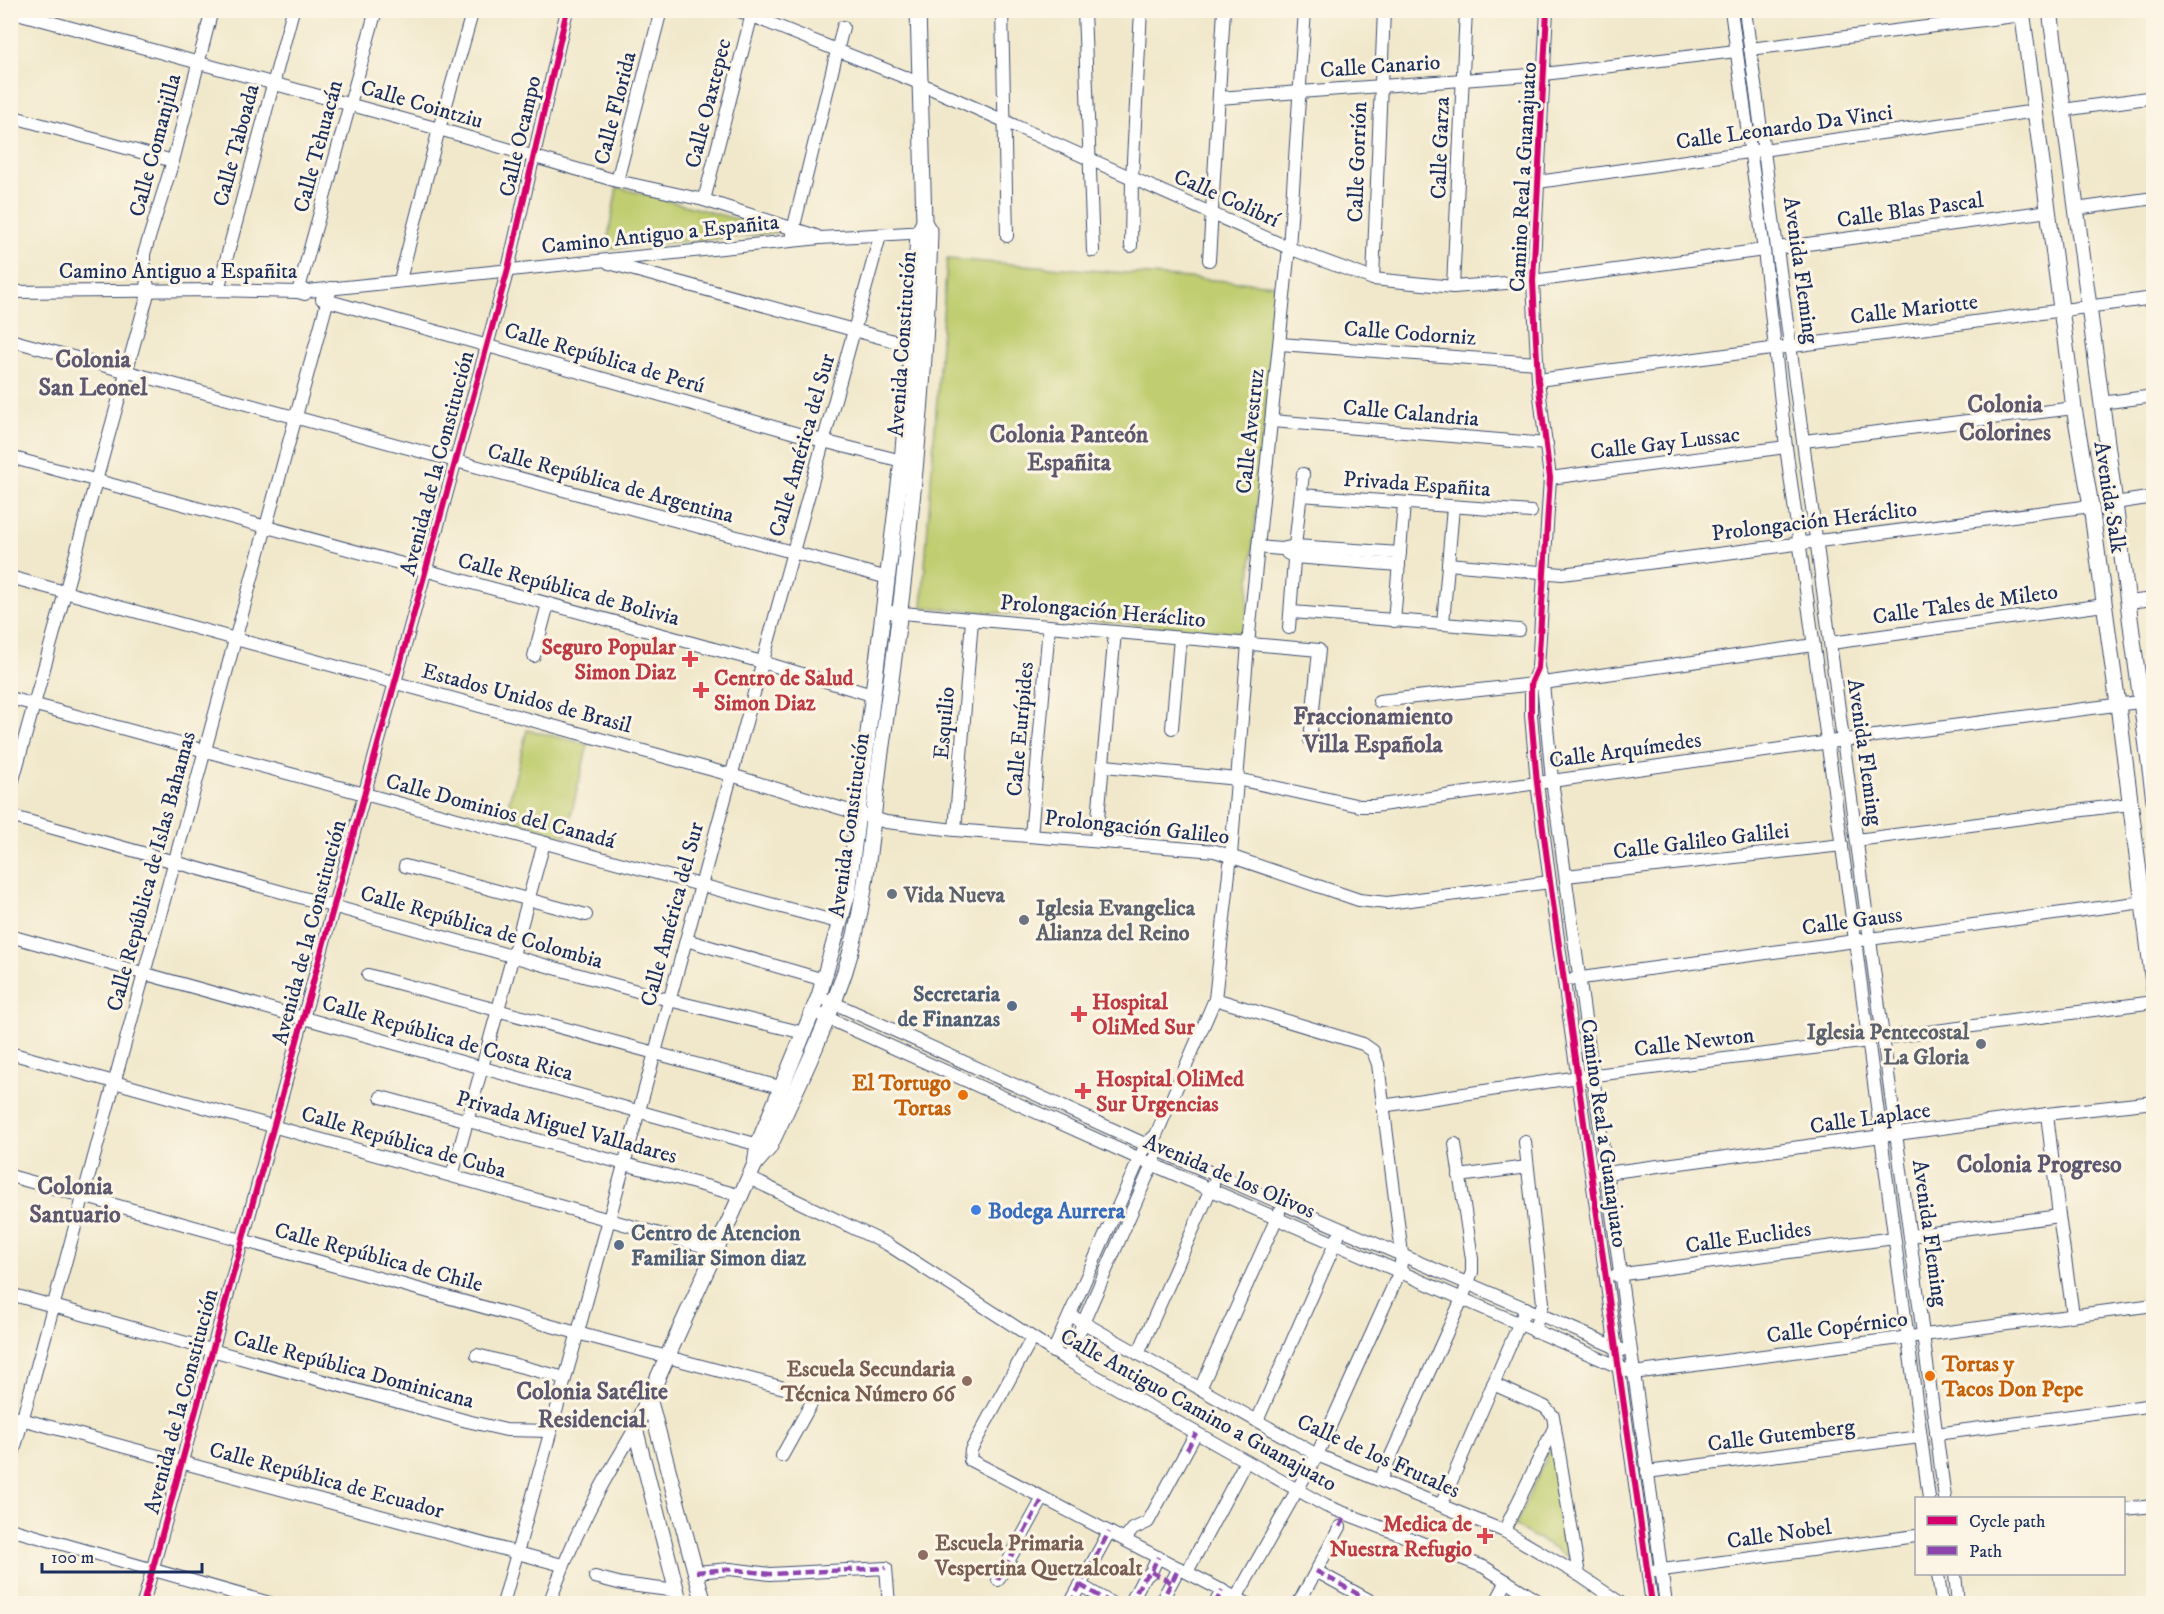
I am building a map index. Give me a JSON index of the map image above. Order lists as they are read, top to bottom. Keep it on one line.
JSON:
{"streets":{"main road":["Avenida Constitución","Avenida Salk"],"street":["Calle Canario","Calle Cointziu","Calle Oaxtepec","Calle Florida","Calle Leonardo Da Vinci","Calle Ocampo","Calle Comanjilla","Calle Taboada","Calle Tehuacán","Calle Garza","Calle Gorrión","Camino Real a Guanajuato","Calle Colibrí","Calle Blas Pascal","Camino Antiguo a Españita","Avenida Fleming","Calle Mariotte","Calle Codorniz","Calle República de Perú","Calle Calandria","Calle Avestruz","Calle Gay Lussac","Calle América del Sur","Avenida de la Constitución","Calle República de Argentina","Privada Españita","Prolongación Heráclito","Calle República de Bolivia","Calle Tales de Mileto","Estados Unidos de Brasil","Esquilio","Calle Eurípides","Calle Arquímedes","Calle Dominios del Canadá","Prolongación Galileo","Calle Galileo Galilei","Calle República de Islas Bahamas","Calle Gauss","Calle República de Colombia","Calle República de Costa Rica","Calle Newton","Calle Laplace","Privada Miguel Valladares","Calle República de Cuba","Avenida de los Olivos","Calle Euclides","Calle República de Chile","Calle Copérnico","Calle República Dominicana","Calle Antiguo Camino a Guanajuato","Calle Gutemberg","Calle de los Frutales","Calle República de Ecuador","Calle Nobel"]},"crossings":[["Calle Canario","Calle Garza"],["Calle Canario","Calle Gorrión"],["Calle Canario","Camino Real a Guanajuato"],["Calle Canario","Avenida Fleming"],["Calle Canario","Calle Avestruz"],["Calle Cointziu","Calle Oaxtepec"],["Calle Cointziu","Calle Florida"],["Calle Cointziu","Calle Ocampo"],["Calle Cointziu","Calle Comanjilla"],["Calle Cointziu","Calle Taboada"],["Calle Cointziu","Calle Tehuacán"],["Calle Cointziu","Camino Antiguo a Españita"],["Calle Oaxtepec","Calle Colibrí"],["Calle Leonardo Da Vinci","Camino Real a Guanajuato"],["Calle Leonardo Da Vinci","Avenida Fleming"],["Calle Leonardo Da Vinci","Avenida Salk"],["Calle Ocampo","Camino Antiguo a Españita"],["Calle Ocampo","Avenida de la Constitución"],["Calle Comanjilla","Camino Antiguo a Españita"],["Calle Taboada","Camino Antiguo a Españita"],["Calle Tehuacán","Camino Antiguo a Españita"],["Calle Garza","Calle Colibrí"],["Calle Gorrión","Calle Colibrí"],["Camino Real a Guanajuato","Calle Colibrí"],["Camino Real a Guanajuato","Calle Mariotte"],["Camino Real a Guanajuato","Calle Codorniz"],["Camino Real a Guanajuato","Calle Calandria"],["Camino Real a Guanajuato","Calle Gay Lussac"],["Camino Real a Guanajuato","Prolongación Heráclito"],["Camino Real a Guanajuato","Calle Arquímedes"],["Camino Real a Guanajuato","Prolongación Galileo"],["Camino Real a Guanajuato","Calle Galileo Galilei"],["Camino Real a Guanajuato","Calle Gauss"],["Camino Real a Guanajuato","Calle Newton"],["Camino Real a Guanajuato","Calle Laplace"],["Camino Real a Guanajuato","Avenida de los Olivos"],["Camino Real a Guanajuato","Calle Euclides"],["Camino Real a Guanajuato","Calle Copérnico"],["Camino Real a Guanajuato","Calle Gutemberg"],["Camino Real a Guanajuato","Calle Nobel"],["Calle Colibrí","Avenida Constitución"],["Calle Colibrí","Calle Avestruz"],["Calle Blas Pascal","Avenida Fleming"],["Calle Blas Pascal","Avenida Salk"],["Camino Antiguo a Españita","Avenida Constitución"],["Camino Antiguo a Españita","Calle República de Perú"],["Camino Antiguo a Españita","Calle América del Sur"],["Camino Antiguo a Españita","Avenida de la Constitución"],["Camino Antiguo a Españita","Calle República de Islas Bahamas"],["Avenida Fleming","Calle Mariotte"],["Avenida Fleming","Calle Gay Lussac"],["Avenida Fleming","Prolongación Heráclito"],["Avenida Fleming","Calle Tales de Mileto"],["Avenida Fleming","Calle Arquímedes"],["Avenida Fleming","Calle Galileo Galilei"],["Avenida Fleming","Calle Gauss"],["Avenida Fleming","Calle Newton"],["Avenida Fleming","Calle Laplace"],["Avenida Fleming","Calle Euclides"],["Avenida Fleming","Calle Copérnico"],["Avenida Fleming","Calle Gutemberg"],["Calle Mariotte","Avenida Salk"],["Calle Codorniz","Calle Avestruz"],["Avenida Constitución","Calle República de Perú"],["Avenida Constitución","Calle República de Argentina"],["Avenida Constitución","Prolongación Heráclito"],["Avenida Constitución","Calle República de Bolivia"],["Avenida Constitución","Estados Unidos de Brasil"],["Avenida Constitución","Calle Dominios del Canadá"],["Avenida Constitución","Prolongación Galileo"],["Avenida Constitución","Calle República de Colombia"],["Avenida Constitución","Calle República de Costa Rica"],["Avenida Constitución","Privada Miguel Valladares"],["Avenida Constitución","Calle República de Cuba"],["Avenida Constitución","Avenida de los Olivos"],["Avenida Constitución","Calle República de Chile"],["Avenida Constitución","Calle Antiguo Camino a Guanajuato"],["Avenida Constitución","Calle República de Ecuador"],["Calle República de Perú","Calle América del Sur"],["Calle República de Perú","Avenida de la Constitución"],["Calle República de Perú","Calle República de Islas Bahamas"],["Calle Calandria","Calle Avestruz"],["Calle Avestruz","Prolongación Heráclito"],["Calle Avestruz","Calle Arquímedes"],["Calle Avestruz","Prolongación Galileo"],["Calle Avestruz","Avenida de los Olivos"],["Calle Avestruz","Calle Antiguo Camino a Guanajuato"],["Calle Avestruz","Calle de los Frutales"],["Calle América del Sur","Calle República de Argentina"],["Calle América del Sur","Calle República de Bolivia"],["Calle América del Sur","Estados Unidos de Brasil"],["Calle América del Sur","Calle Dominios del Canadá"],["Calle América del Sur","Calle República de Colombia"],["Calle América del Sur","Calle República de Costa Rica"],["Calle América del Sur","Privada Miguel Valladares"],["Calle América del Sur","Calle República de Cuba"],["Calle América del Sur","Calle República de Chile"],["Calle América del Sur","Calle República Dominicana"],["Calle América del Sur","Calle República de Ecuador"],["Avenida de la Constitución","Calle República de Argentina"],["Avenida de la Constitución","Calle República de Bolivia"],["Avenida de la Constitución","Estados Unidos de Brasil"],["Avenida de la Constitución","Calle Dominios del Canadá"],["Avenida de la Constitución","Calle República de Colombia"],["Avenida de la Constitución","Calle República de Costa Rica"],["Avenida de la Constitución","Calle República de Cuba"],["Avenida de la Constitución","Calle República de Chile"],["Avenida de la Constitución","Calle República Dominicana"],["Avenida de la Constitución","Calle República de Ecuador"],["Calle República de Argentina","Calle República de Islas Bahamas"],["Avenida Salk","Prolongación Heráclito"],["Avenida Salk","Calle Tales de Mileto"],["Avenida Salk","Calle Arquímedes"],["Avenida Salk","Calle Gauss"],["Prolongación Heráclito","Esquilio"],["Prolongación Heráclito","Calle Eurípides"],["Calle República de Bolivia","Calle República de Islas Bahamas"],["Estados Unidos de Brasil","Prolongación Galileo"],["Estados Unidos de Brasil","Calle República de Islas Bahamas"],["Esquilio","Prolongación Galileo"],["Calle Eurípides","Prolongación Galileo"],["Calle Dominios del Canadá","Calle República de Islas Bahamas"],["Calle República de Islas Bahamas","Calle República de Colombia"],["Calle República de Islas Bahamas","Calle República de Costa Rica"],["Calle República de Islas Bahamas","Calle República de Cuba"],["Calle República de Islas Bahamas","Calle República de Chile"],["Calle República de Islas Bahamas","Calle República Dominicana"],["Calle República de Islas Bahamas","Calle República de Ecuador"],["Avenida de los Olivos","Calle Copérnico"]],"districts":["Colonia San Leonel","Colonia Colorines","Colonia Panteón Españita","Fraccionamiento Villa Española","Colonia Progreso","Colonia Santuario","Colonia Satélite Residencial"],"places":{"health":["Seguro Popular Simon Diaz","Centro de Salud Simon Diaz","Hospital OliMed Sur","Hospital OliMed Sur Urgencias","Medica de Nuestra Refugio"],"other":["Vida Nueva","Iglesia Evangelica Alianza del Reino","Secretaria de Finanzas","Iglesia Pentecostal La Gloria","El Tortugo Tortas","Bodega Aurrera","Centro de Atencion Familiar Simon diaz","Tortas y Tacos Don Pepe","Escuela Secundaria Técnica Número 66","Escuela Primaria Vespertina Quetzalcoalt"]},"legend":["Cycle path","Path"],"scale_bar":"100 m"}
